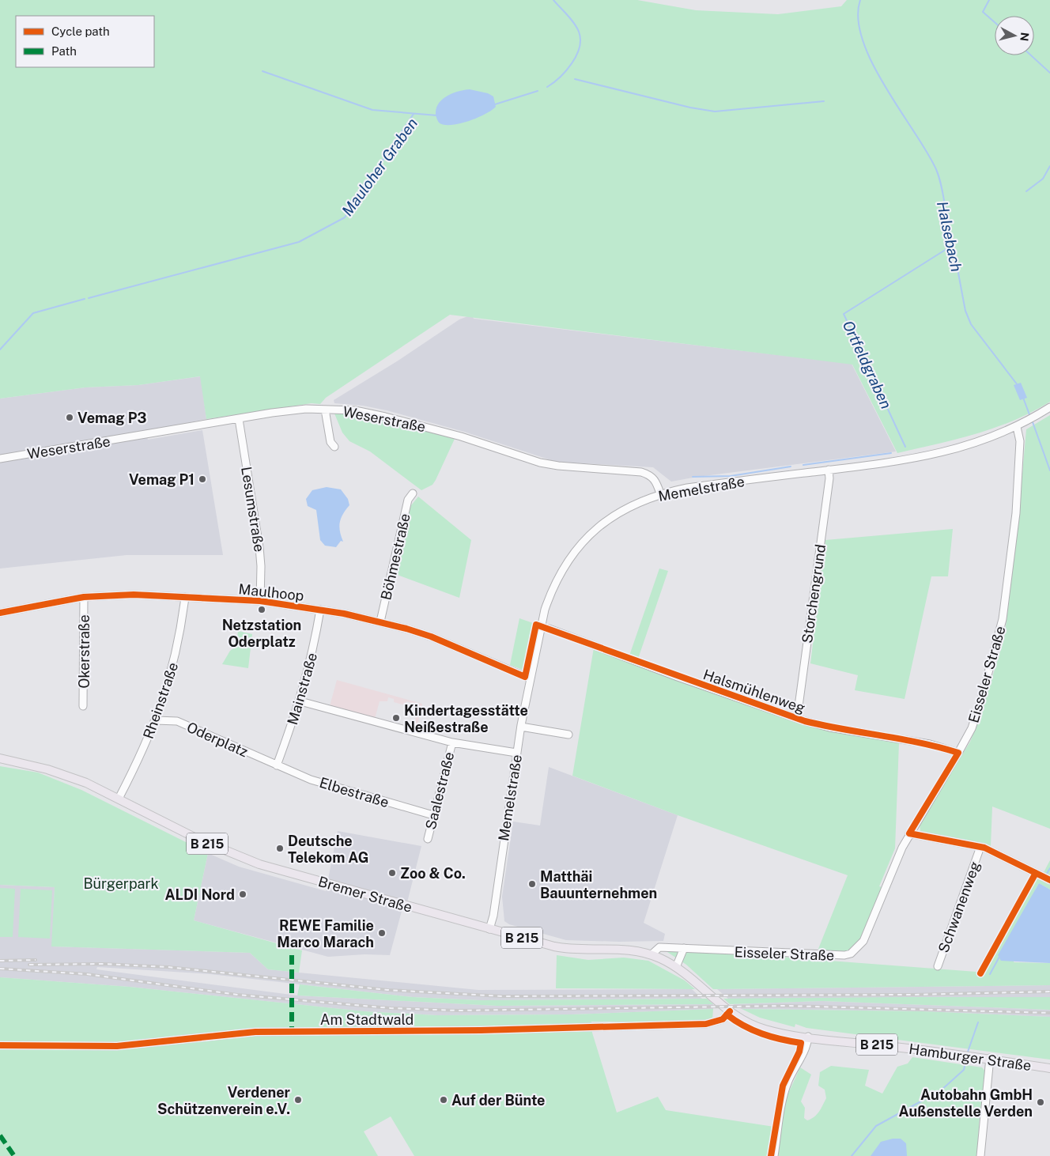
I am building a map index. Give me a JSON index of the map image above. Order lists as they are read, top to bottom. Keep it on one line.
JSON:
{"streets":{"main road":["B 215","Bremer Straße","Hamburger Straße"],"street":["Weserstraße","Memelstraße","Lesumstraße","Böhmestraße","Maulhoop","Storchengrund","Okerstraße","Eisseler Straße","Mainstraße","Halsmühlenweg","Rheinstraße","Oderplatz","Saalestraße","Elbestraße","Schwanenweg","Am Stadtwald"]},"crossings":[["Weserstraße","Memelstraße"],["Weserstraße","Lesumstraße"],["Memelstraße","Maulhoop"],["Memelstraße","Storchengrund"],["Memelstraße","Eisseler Straße"],["Memelstraße","Bremer Straße"],["Lesumstraße","Maulhoop"],["Böhmestraße","Maulhoop"],["Maulhoop","Okerstraße"],["Maulhoop","Mainstraße"],["Maulhoop","Rheinstraße"],["Storchengrund","Halsmühlenweg"],["Eisseler Straße","Halsmühlenweg"],["Eisseler Straße","Bremer Straße"],["Mainstraße","Oderplatz"],["Mainstraße","Elbestraße"],["Rheinstraße","Oderplatz"],["Rheinstraße","Bremer Straße"],["Oderplatz","Elbestraße"],["Saalestraße","Elbestraße"],["Bremer Straße","Am Stadtwald"],["Bremer Straße","Hamburger Straße"],["Am Stadtwald","Hamburger Straße"]],"water":["Mauloher Graben","Halsebach","Ortfeldgraben"],"parks":["Bürgerpark"],"places":["Vemag P3","Vemag P1","Netzstation Oderplatz","Kindertagesstätte Neißestraße","Deutsche Telekom AG","Zoo & Co.","Matthäi Bauunternehmen","ALDI Nord","REWE Familie Marco Marach","Verdener Schützenverein e.V.","Auf der Bünte","Autobahn GmbH Außenstelle Verden"],"legend":["Cycle path","Path"],"north":"right"}
